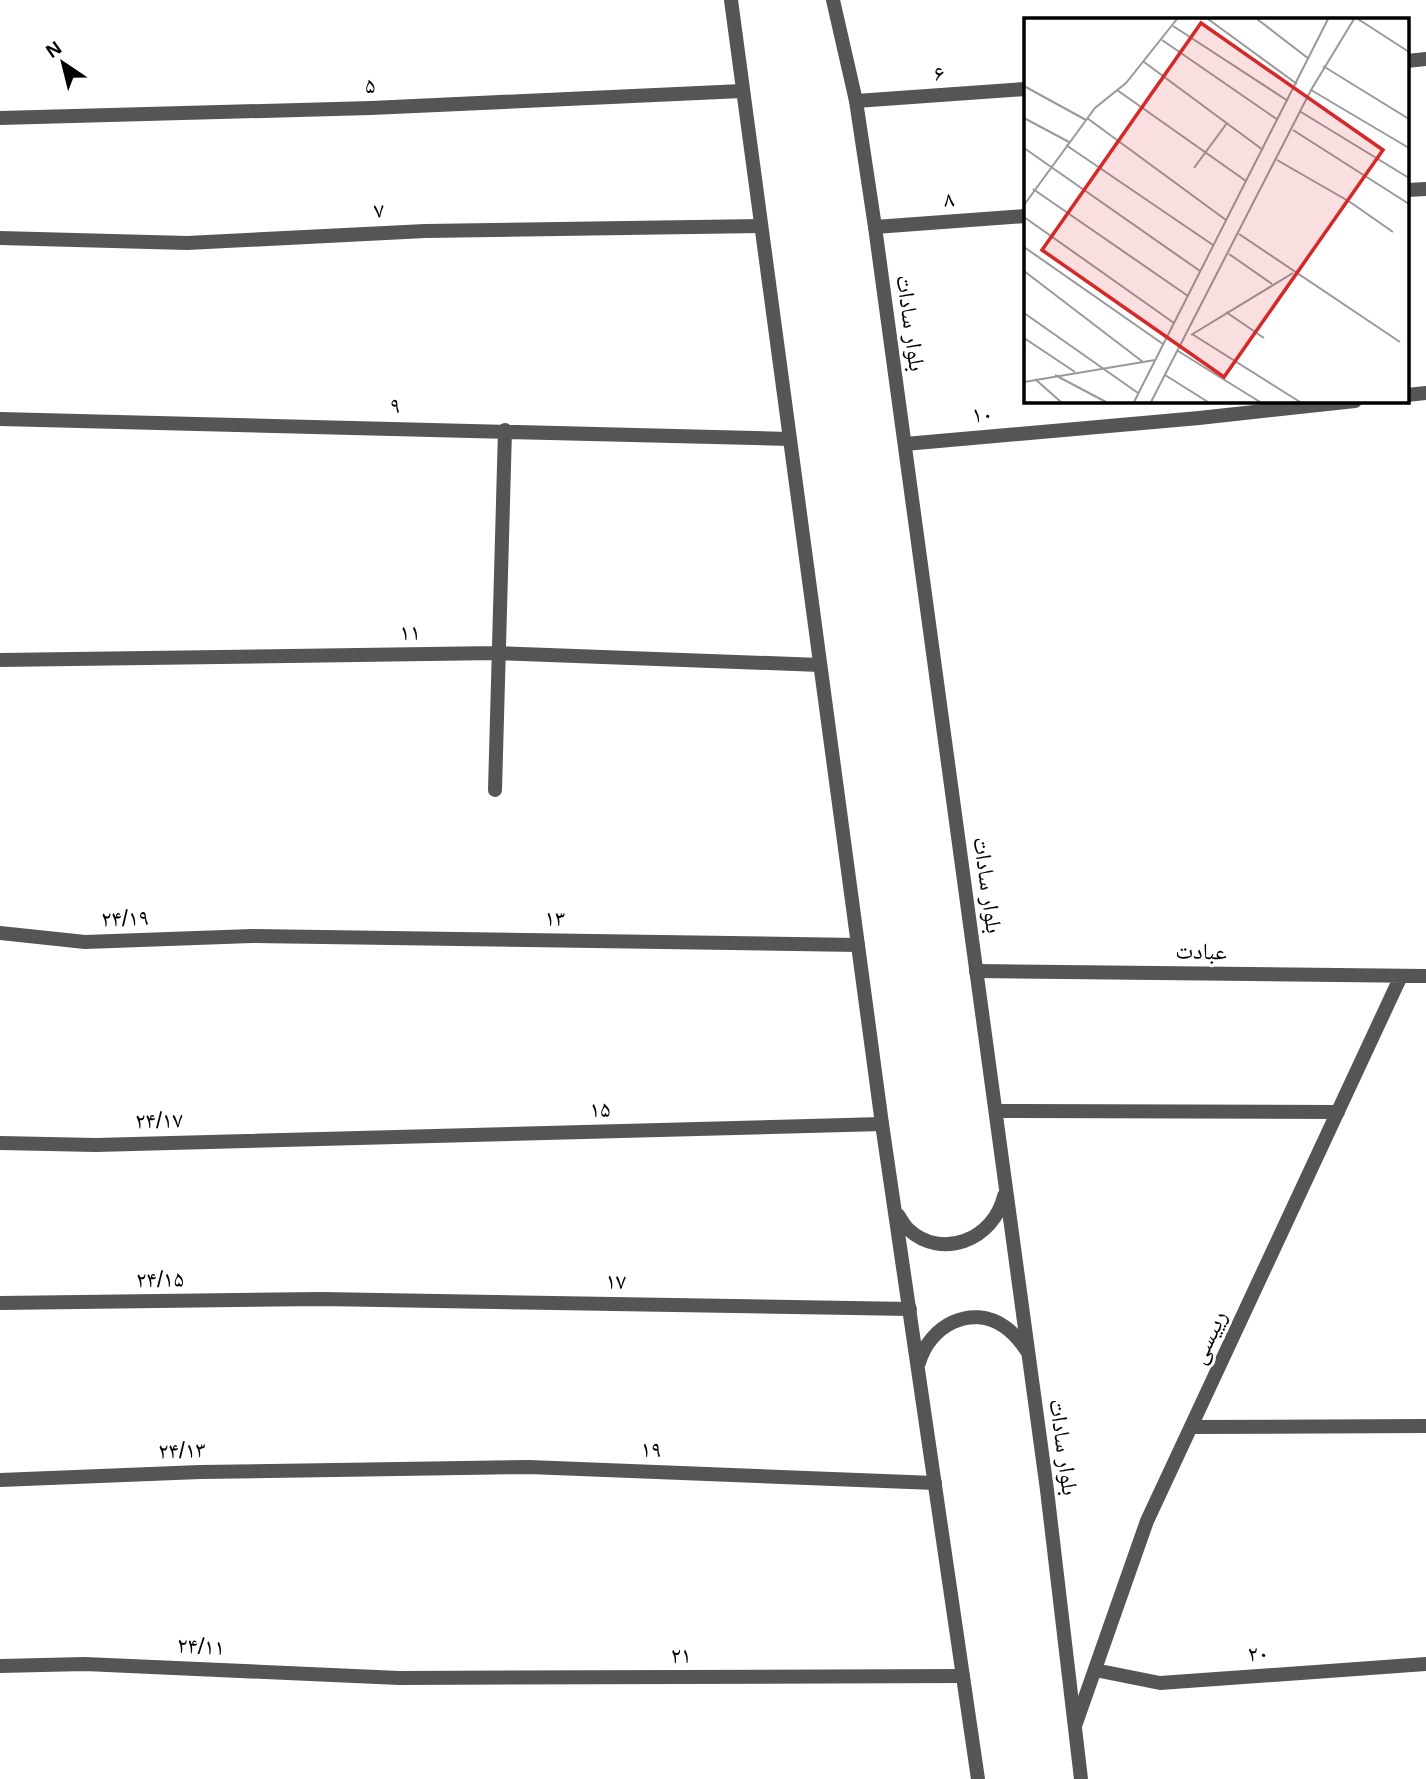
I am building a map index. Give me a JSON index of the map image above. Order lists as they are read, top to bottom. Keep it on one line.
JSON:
{"streets":{"street":["۶","۵","۸","۷","بلوار سادات","۹","۱۰","۱۱","۲۴/۱۹","۱۳","عبادت","۱۵","۲۴/۱۷","۲۴/۱۵","۱۷","رییسی","۱۹","۲۴/۱۳","۲۴/۱۱","۲۰","۲۱"]},"crossings":[["۶","بلوار سادات"],["۸","بلوار سادات"],["بلوار سادات","۱۰"],["بلوار سادات","عبادت"],["بلوار سادات","رییسی"],["۲۴/۱۹","۱۳"],["عبادت","رییسی"],["۱۵","۲۴/۱۷"],["۲۴/۱۵","۱۷"],["رییسی","۲۰"],["۱۹","۲۴/۱۳"],["۲۴/۱۱","۲۱"]],"north":"top left"}
